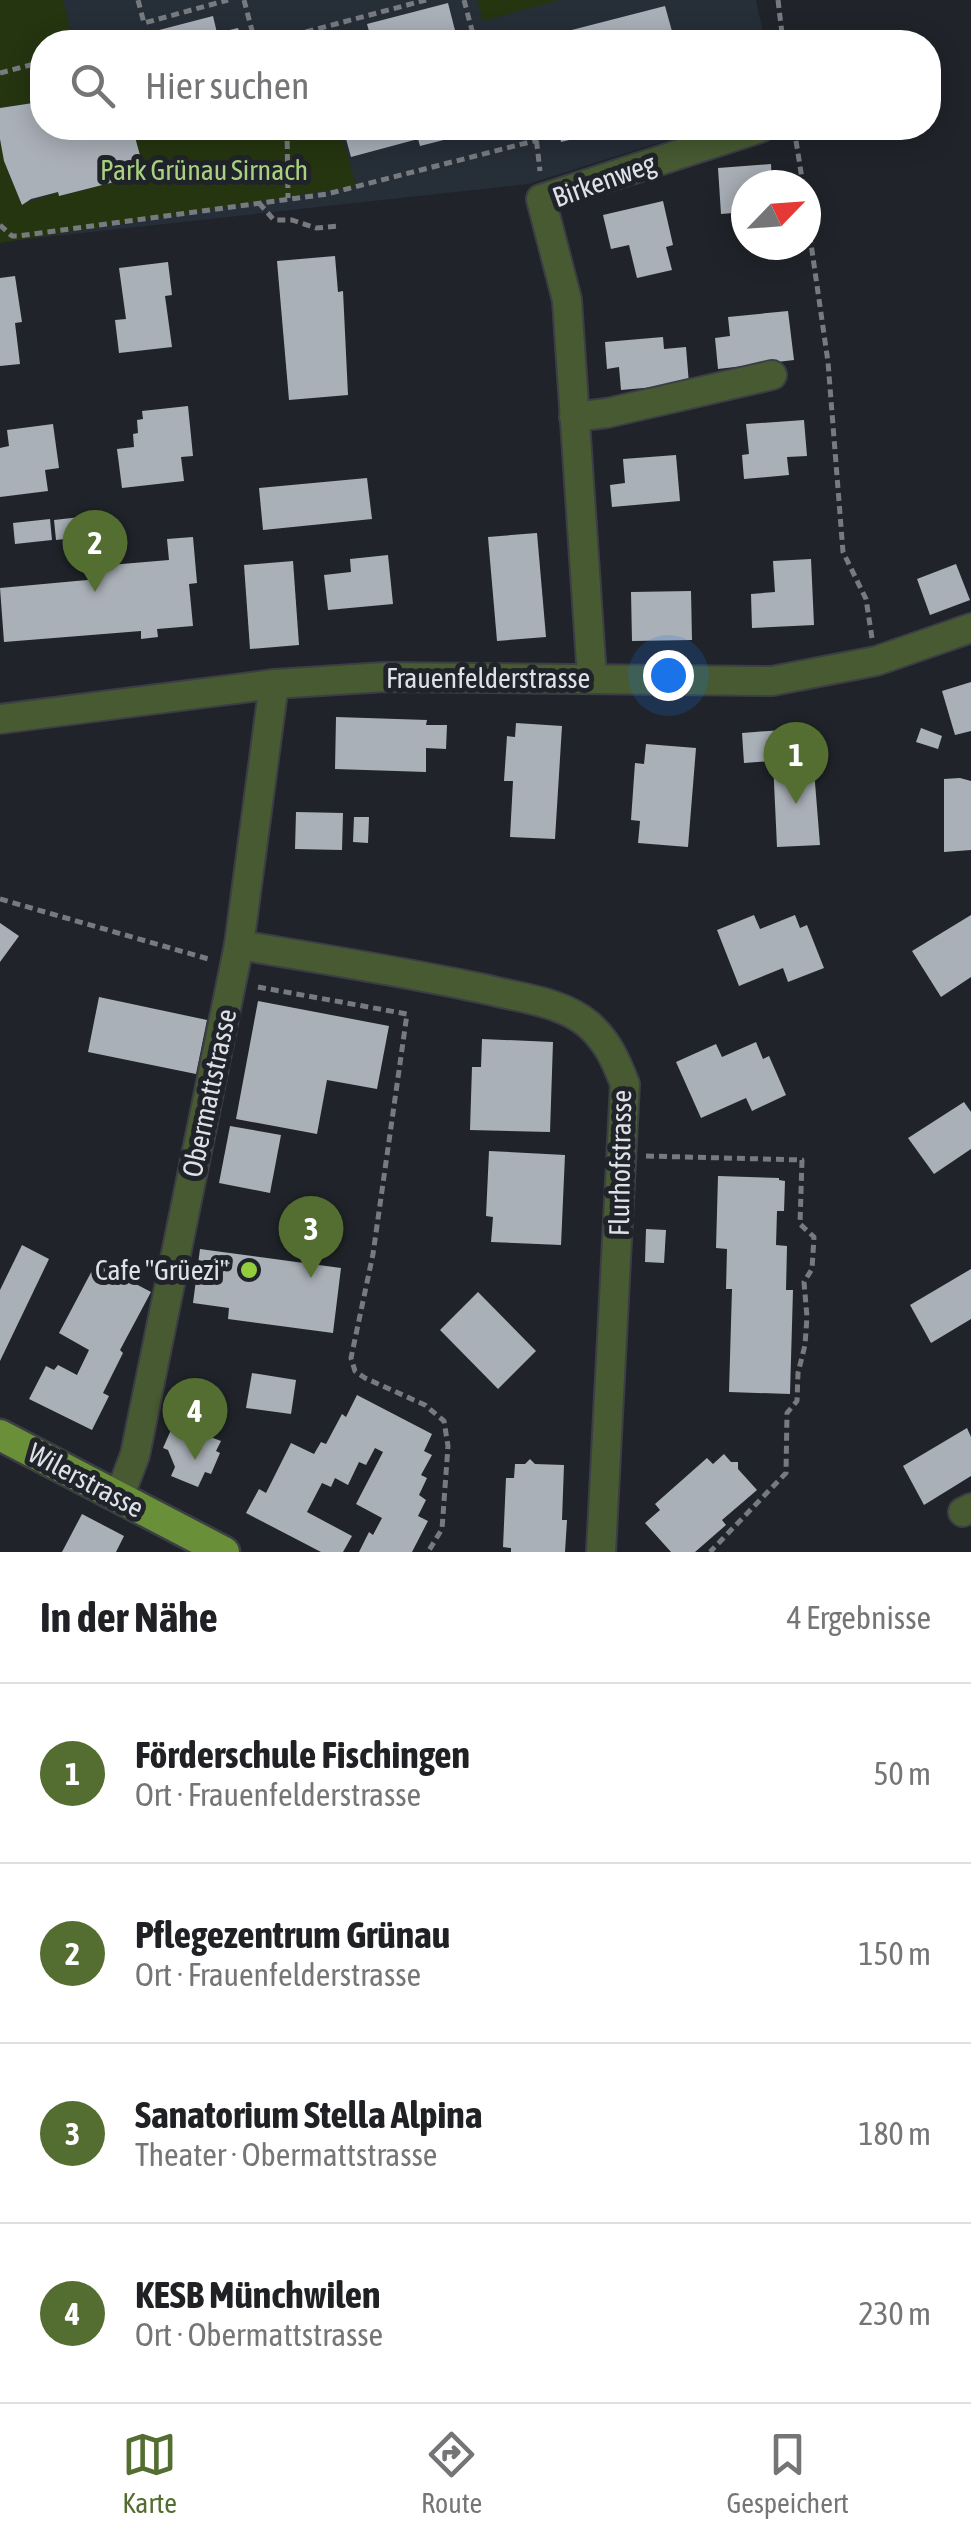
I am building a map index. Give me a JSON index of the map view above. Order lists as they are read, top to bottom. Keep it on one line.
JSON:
{"streets":{"main road":["Wilerstrasse"],"street":["Birkenweg","Frauenfelderstrasse","Obermattstrasse","Flurhofstrasse"]},"crossings":[["Birkenweg","Frauenfelderstrasse"],["Frauenfelderstrasse","Obermattstrasse"],["Obermattstrasse","Flurhofstrasse"],["Obermattstrasse","Wilerstrasse"]],"parks":["Park Grünau Sirnach"],"places":["Cafe \"Grüezi\""],"north":"top right","page":{"search":"Hier suchen","pins":["2","1","3","4"],"heading":["In der Nähe","4 Ergebnisse"],"list":[{"mark":"1","name":"Förderschule Fischingen","note":"Ort · Frauenfelderstrasse","value":"50 m"},{"mark":"2","name":"Pflegezentrum Grünau","note":"Ort · Frauenfelderstrasse","value":"150 m"},{"mark":"3","name":"Sanatorium Stella Alpina","note":"Theater · Obermattstrasse","value":"180 m"},{"mark":"4","name":"KESB Münchwilen","note":"Ort · Obermattstrasse","value":"230 m"}],"nav":["Karte","Route","Gespeichert"]}}
